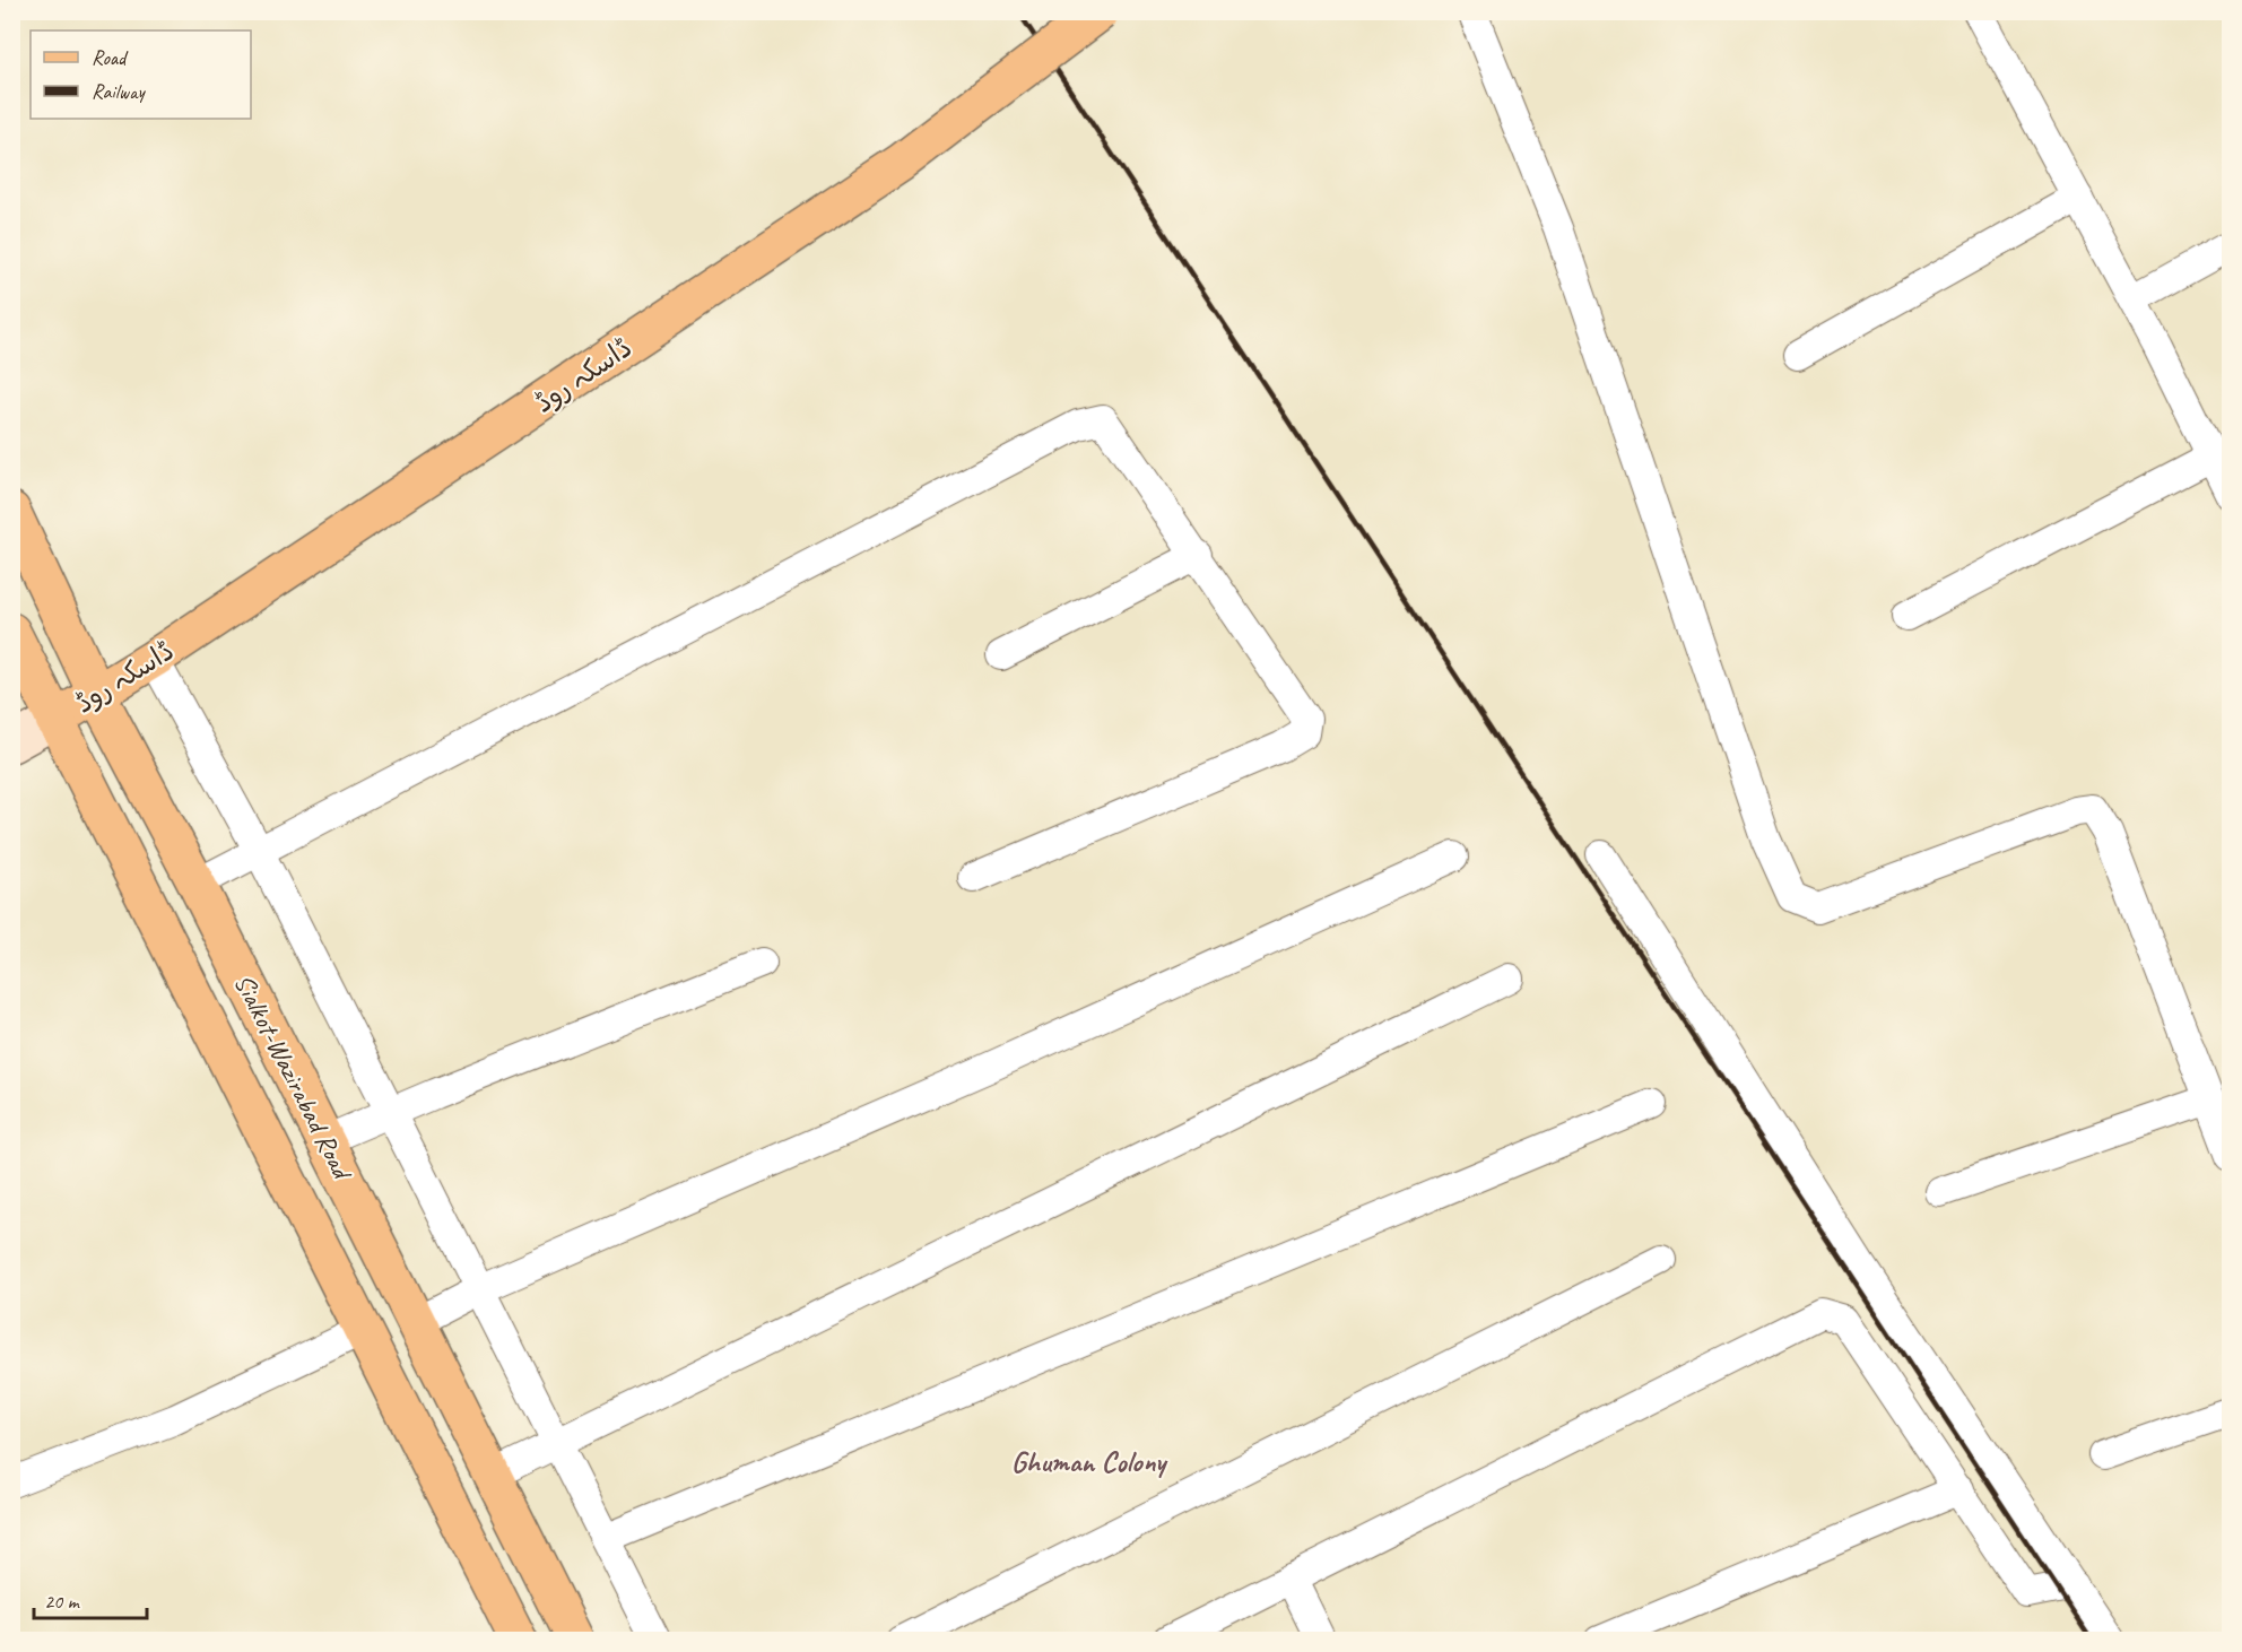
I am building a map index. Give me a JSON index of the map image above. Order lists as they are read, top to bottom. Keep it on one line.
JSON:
{"streets":{"main road":["ڈاسکہ روڈ","Sialkot-Wazirabad Road"]},"crossings":[["ڈاسکہ روڈ","Sialkot-Wazirabad Road"]],"districts":["Ghuman Colony"],"legend":["Road","Railway"],"scale_bar":"20 m"}
